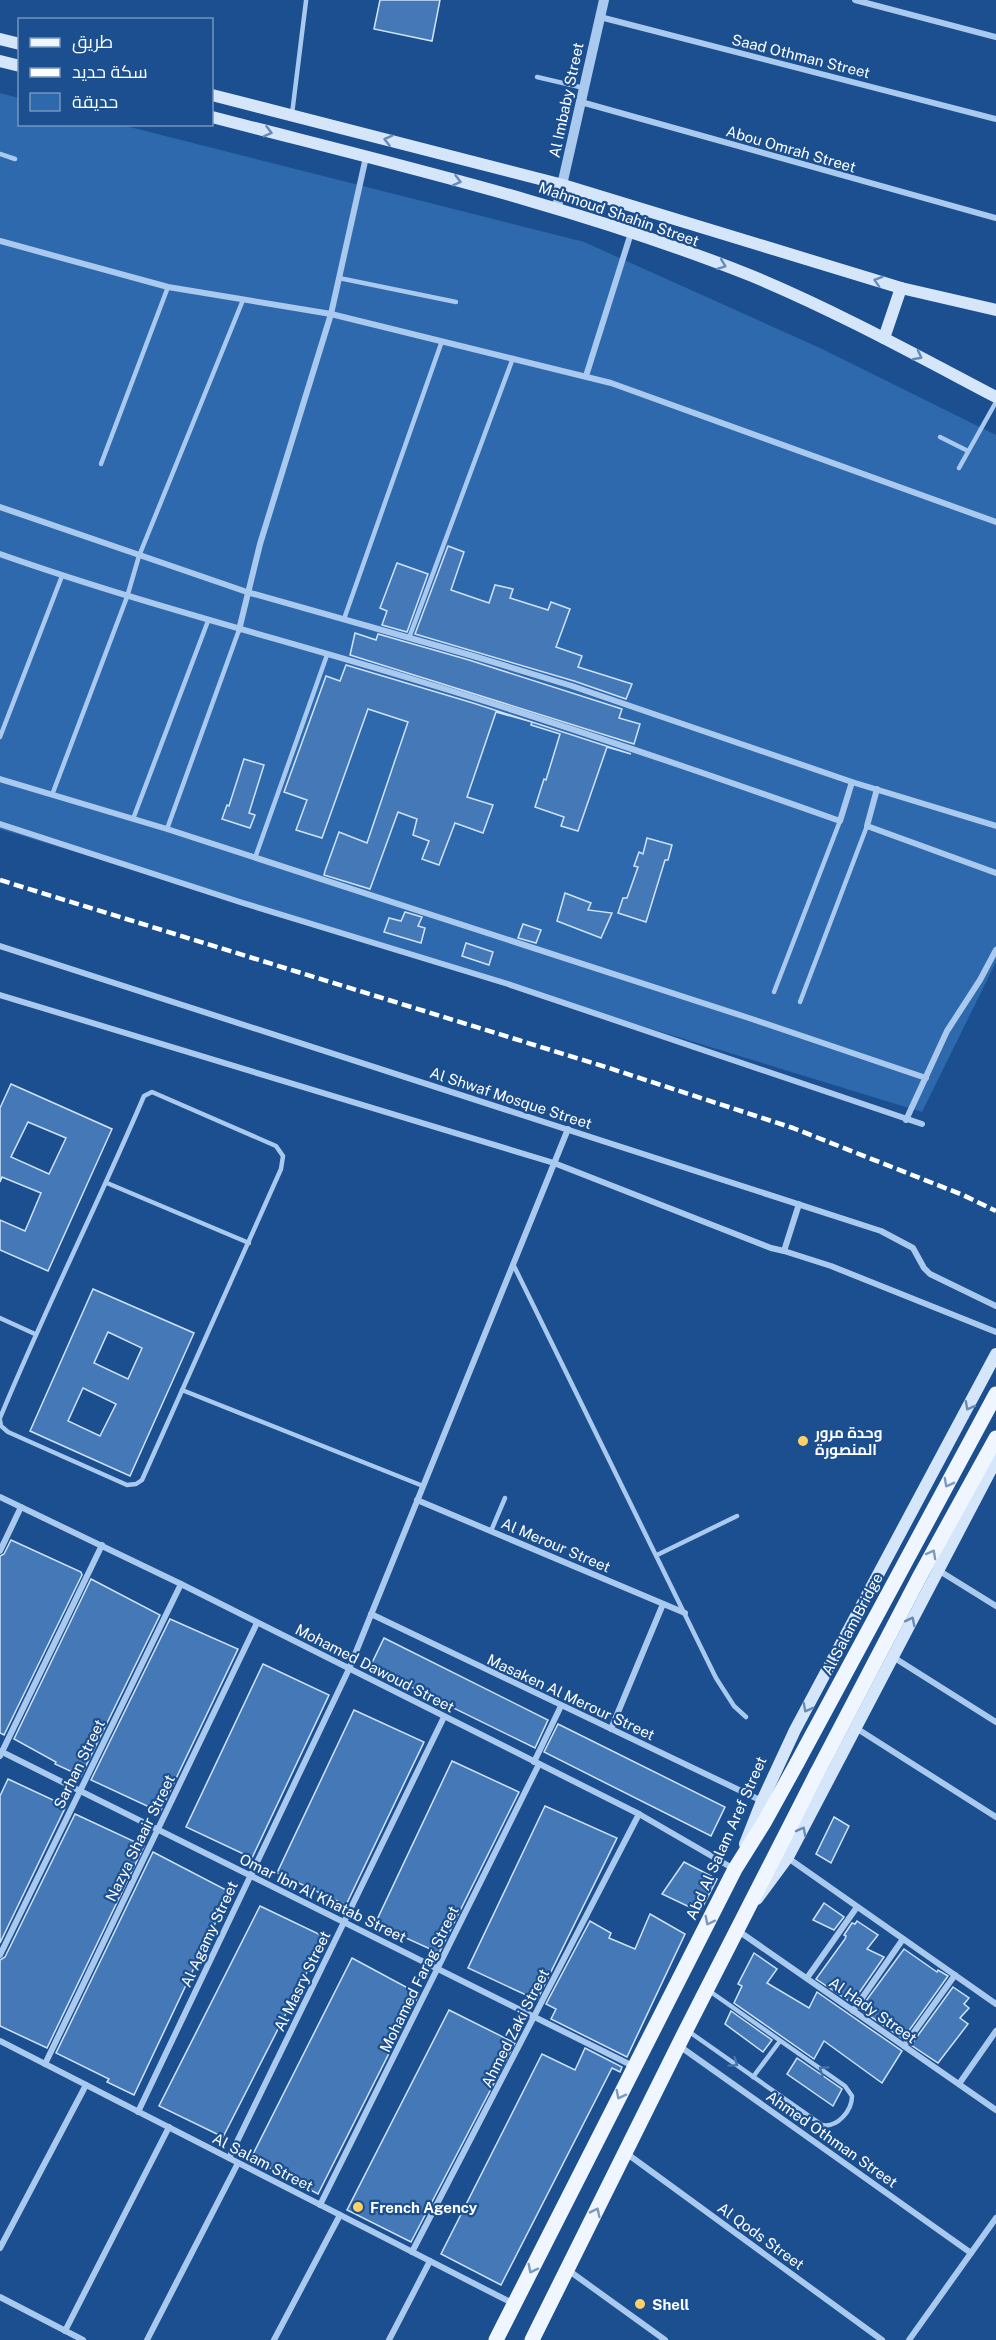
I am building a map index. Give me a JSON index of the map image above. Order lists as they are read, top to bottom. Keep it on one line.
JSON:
{"streets":{"main road":["Mahmoud Shahin Street","Al Salam Bridge","Abd Al Salam Aref Street"],"street":["Saad Othman Street","Al Imbaby Street","Abou Omrah Street","Al Shwaf Mosque Street","Al Merour Street","Mohamed Dawoud Street","Masaken Al Merour Street","Sarhan Street","Nazya Shaair Street","Omar Ibn Al Khatab Street","Al Agamy Street","Mohamed Farag Street","Al Masry Street","Al Hady Street","Ahmed Zaki Street","Ahmed Othman Street","Al Salam Street","Al Qods Street"]},"crossings":[["Saad Othman Street","Al Imbaby Street"],["Al Imbaby Street","Abou Omrah Street"],["Al Imbaby Street","Mahmoud Shahin Street"],["Al Shwaf Mosque Street","Al Agamy Street"],["Al Merour Street","Al Agamy Street"],["Al Salam Bridge","Mohamed Dawoud Street"],["Al Salam Bridge","Abd Al Salam Aref Street"],["Mohamed Dawoud Street","Sarhan Street"],["Mohamed Dawoud Street","Nazya Shaair Street"],["Mohamed Dawoud Street","Abd Al Salam Aref Street"],["Mohamed Dawoud Street","Al Agamy Street"],["Mohamed Dawoud Street","Mohamed Farag Street"],["Mohamed Dawoud Street","Al Masry Street"],["Mohamed Dawoud Street","Ahmed Zaki Street"],["Masaken Al Merour Street","Abd Al Salam Aref Street"],["Masaken Al Merour Street","Al Agamy Street"],["Masaken Al Merour Street","Mohamed Farag Street"],["Sarhan Street","Omar Ibn Al Khatab Street"],["Nazya Shaair Street","Omar Ibn Al Khatab Street"],["Nazya Shaair Street","Al Salam Street"],["Abd Al Salam Aref Street","Omar Ibn Al Khatab Street"],["Abd Al Salam Aref Street","Al Salam Street"],["Omar Ibn Al Khatab Street","Al Agamy Street"],["Omar Ibn Al Khatab Street","Mohamed Farag Street"],["Omar Ibn Al Khatab Street","Al Masry Street"],["Omar Ibn Al Khatab Street","Ahmed Zaki Street"],["Al Agamy Street","Al Salam Street"],["Mohamed Farag Street","Al Salam Street"],["Al Masry Street","Al Salam Street"],["Ahmed Zaki Street","Al Salam Street"]],"places":["وحدة مرور المنصورة","French Agency","Shell"],"legend":["طريق","سكة حديد","حديقة"]}
